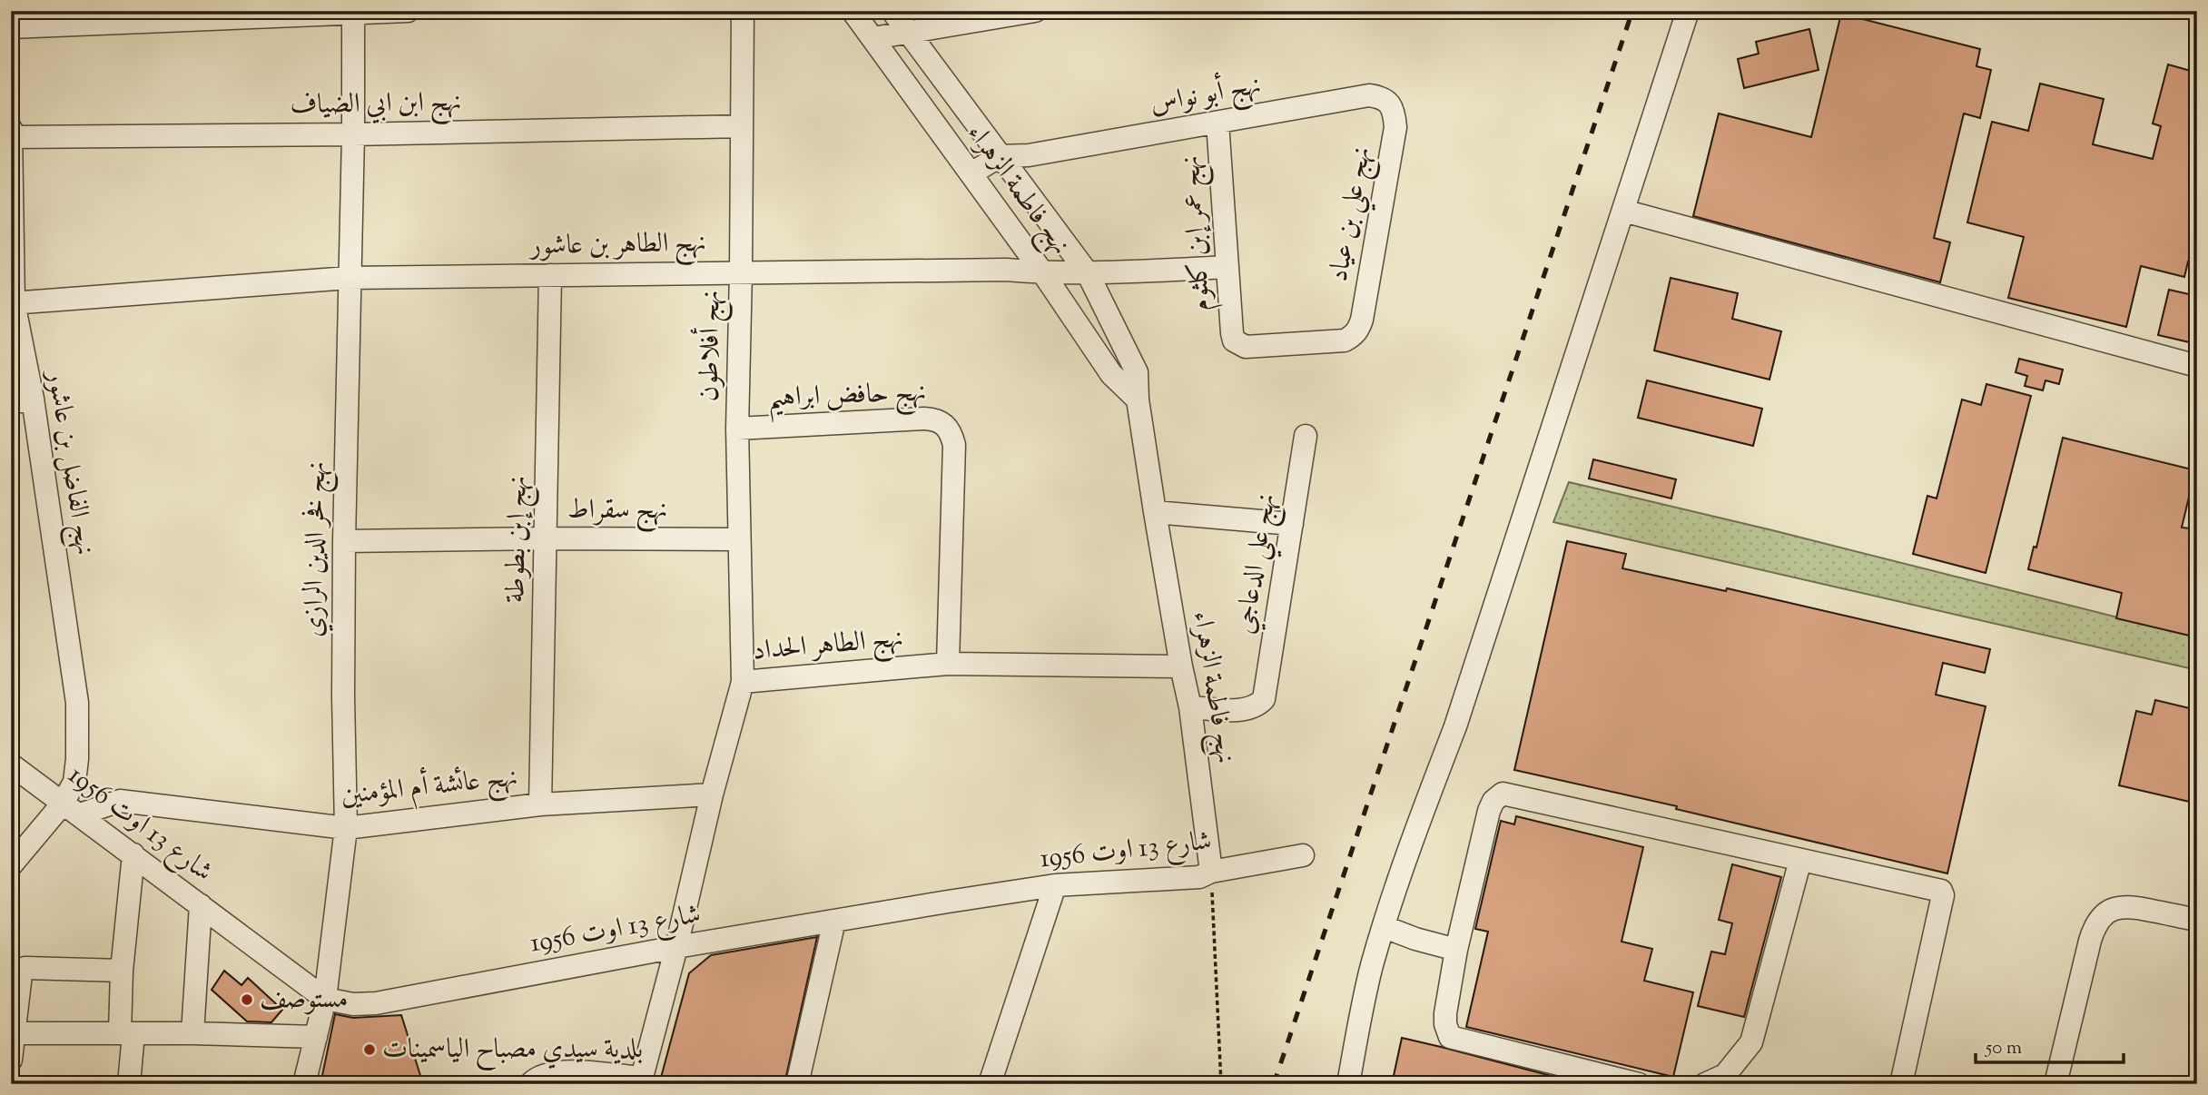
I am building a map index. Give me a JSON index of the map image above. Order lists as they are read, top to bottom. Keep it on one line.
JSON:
{"streets":{"street":["نهج أبو نواس","نهج ابن ابي الضياف","نهج فاطمة الزهراء","نهج علي بن عياد","نهج عمر إبن كلثوم","نهج الطاهر بن عاشور","نهج أفلاطون","نهج حافض ابراهيم","نهج الفاضل بن عاشور","نهج سقراط","نهج إبن بطوطة","نهج فخر الدين الرازي","نهج علي الدعاجي","نهج الطاهر الحداد","نهج عائشة أم المؤمنين","شارع 13 اوت 1956"]},"crossings":[["نهج أبو نواس","نهج فاطمة الزهراء"],["نهج أبو نواس","نهج علي بن عياد"],["نهج أبو نواس","نهج عمر إبن كلثوم"],["نهج ابن ابي الضياف","نهج أفلاطون"],["نهج ابن ابي الضياف","نهج الفاضل بن عاشور"],["نهج ابن ابي الضياف","نهج فخر الدين الرازي"],["نهج فاطمة الزهراء","نهج الطاهر بن عاشور"],["نهج فاطمة الزهراء","نهج علي الدعاجي"],["نهج فاطمة الزهراء","نهج الطاهر الحداد"],["نهج فاطمة الزهراء","شارع 13 اوت 1956"],["نهج علي بن عياد","نهج عمر إبن كلثوم"],["نهج عمر إبن كلثوم","نهج الطاهر بن عاشور"],["نهج الطاهر بن عاشور","نهج أفلاطون"],["نهج الطاهر بن عاشور","نهج الفاضل بن عاشور"],["نهج الطاهر بن عاشور","نهج إبن بطوطة"],["نهج الطاهر بن عاشور","نهج فخر الدين الرازي"],["نهج أفلاطون","نهج حافض ابراهيم"],["نهج أفلاطون","نهج سقراط"],["نهج أفلاطون","نهج الطاهر الحداد"],["نهج حافض ابراهيم","نهج الطاهر الحداد"],["نهج الفاضل بن عاشور","نهج عائشة أم المؤمنين"],["نهج الفاضل بن عاشور","شارع 13 اوت 1956"],["نهج سقراط","نهج إبن بطوطة"],["نهج سقراط","نهج فخر الدين الرازي"],["نهج إبن بطوطة","نهج عائشة أم المؤمنين"],["نهج فخر الدين الرازي","نهج عائشة أم المؤمنين"],["نهج فخر الدين الرازي","شارع 13 اوت 1956"],["نهج الطاهر الحداد","نهج عائشة أم المؤمنين"],["نهج الطاهر الحداد","شارع 13 اوت 1956"],["نهج عائشة أم المؤمنين","شارع 13 اوت 1956"]],"places":["مستوصف","بلدية سيدي مصباح الياسمينات"],"scale_bar":"50 m"}
